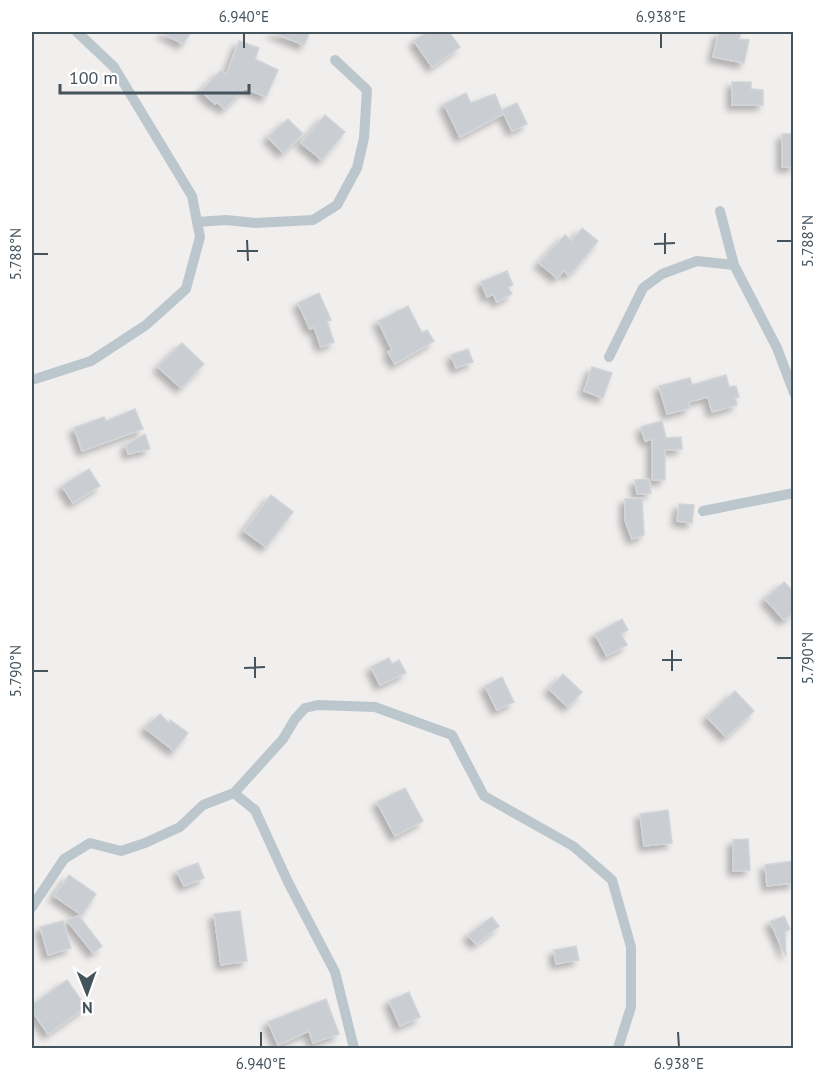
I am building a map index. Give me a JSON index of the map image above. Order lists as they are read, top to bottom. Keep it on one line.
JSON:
{"scale_bar":"100 m","north":"bottom","coordinates":["6.940°E","6.938°E","5.788°N","5.790°N"]}
